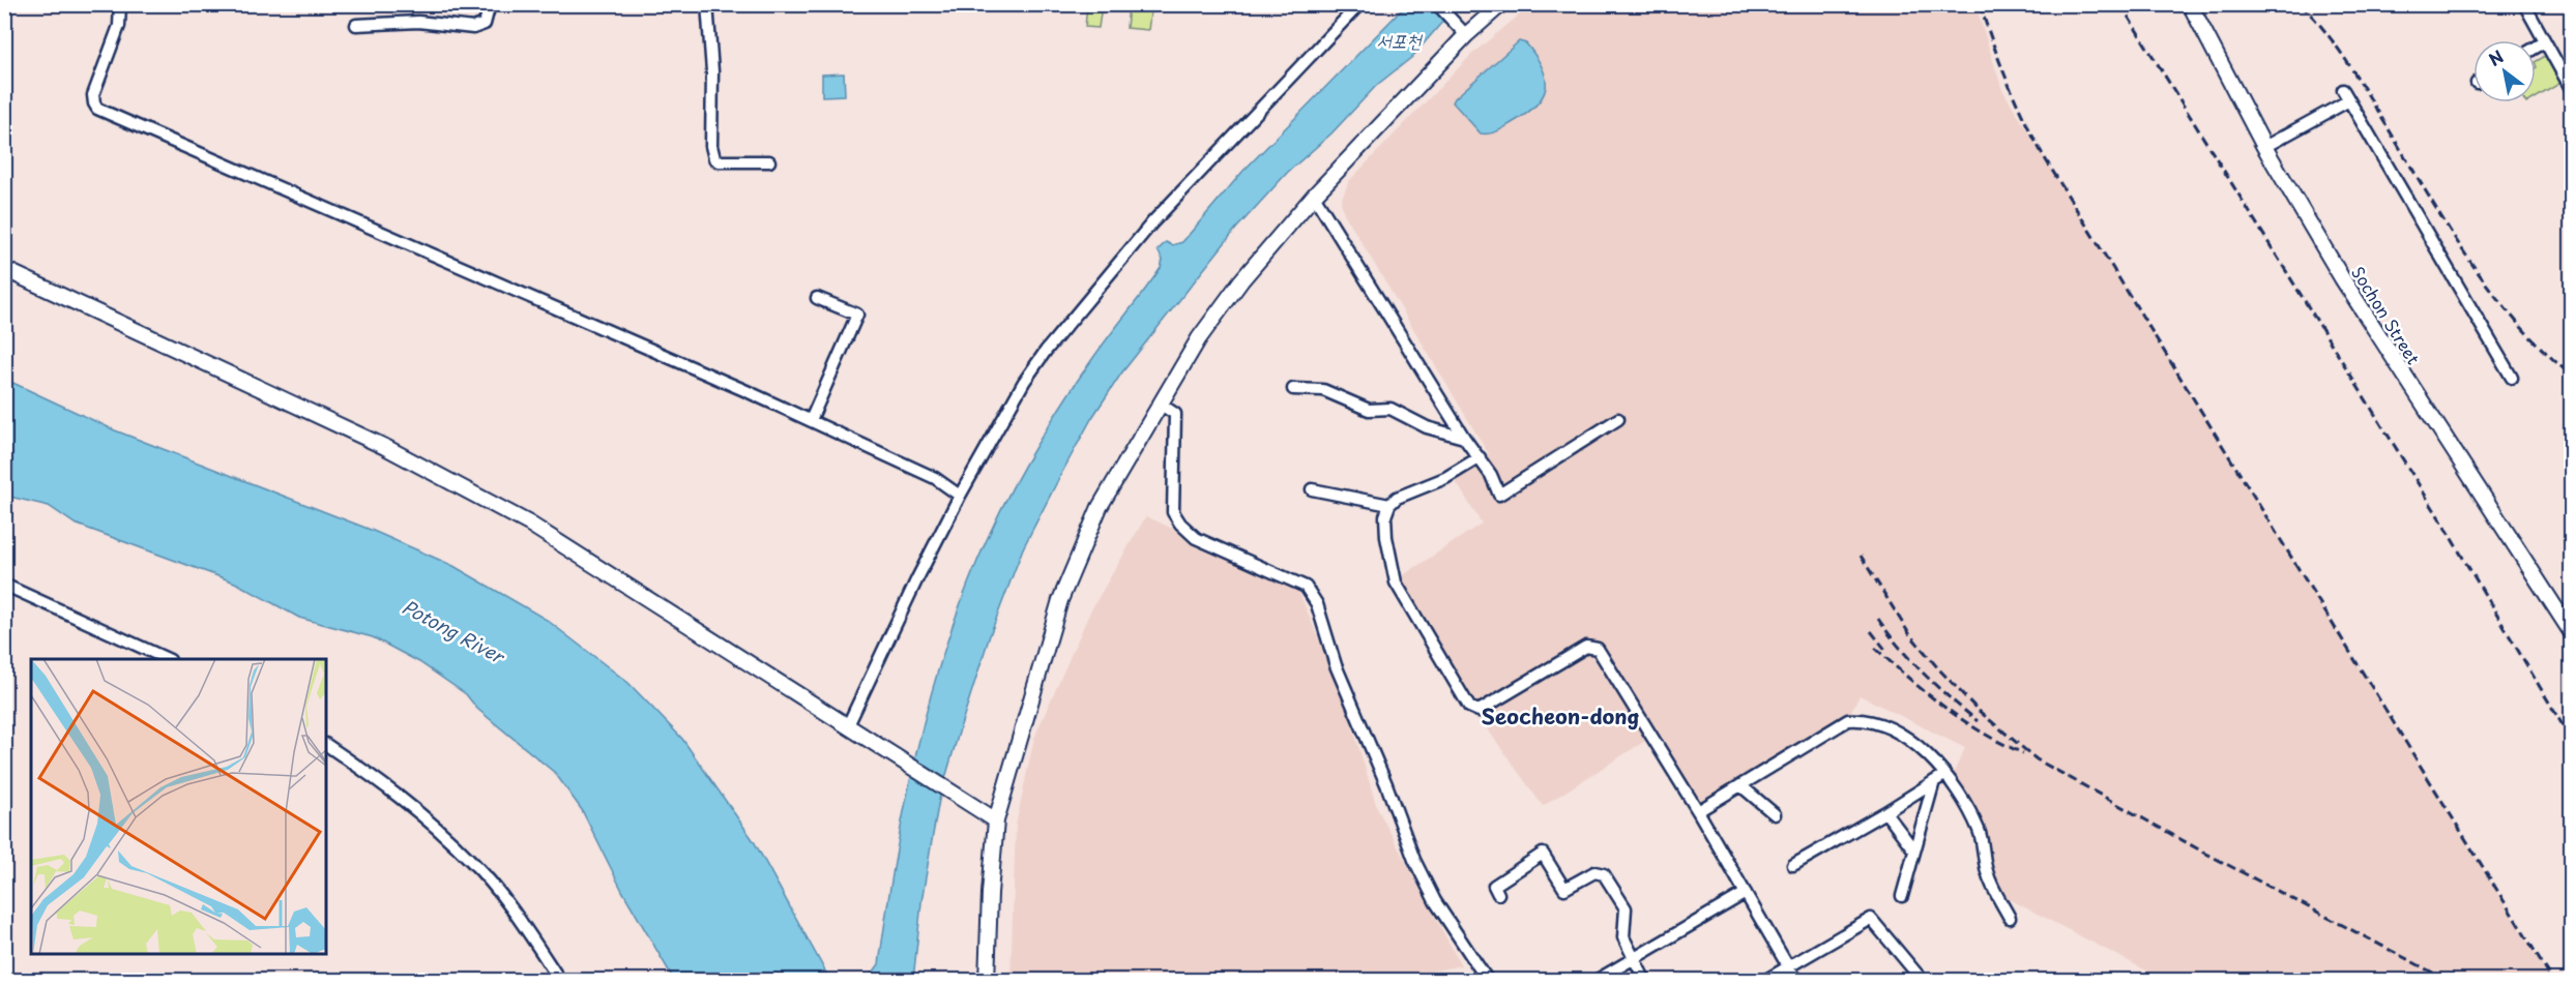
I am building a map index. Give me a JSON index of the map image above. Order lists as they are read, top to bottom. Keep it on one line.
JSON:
{"streets":{"main road":["Sochon Street"]},"districts":["Seocheon-dong"],"water":["서포천","Potong River"],"north":"top left"}
